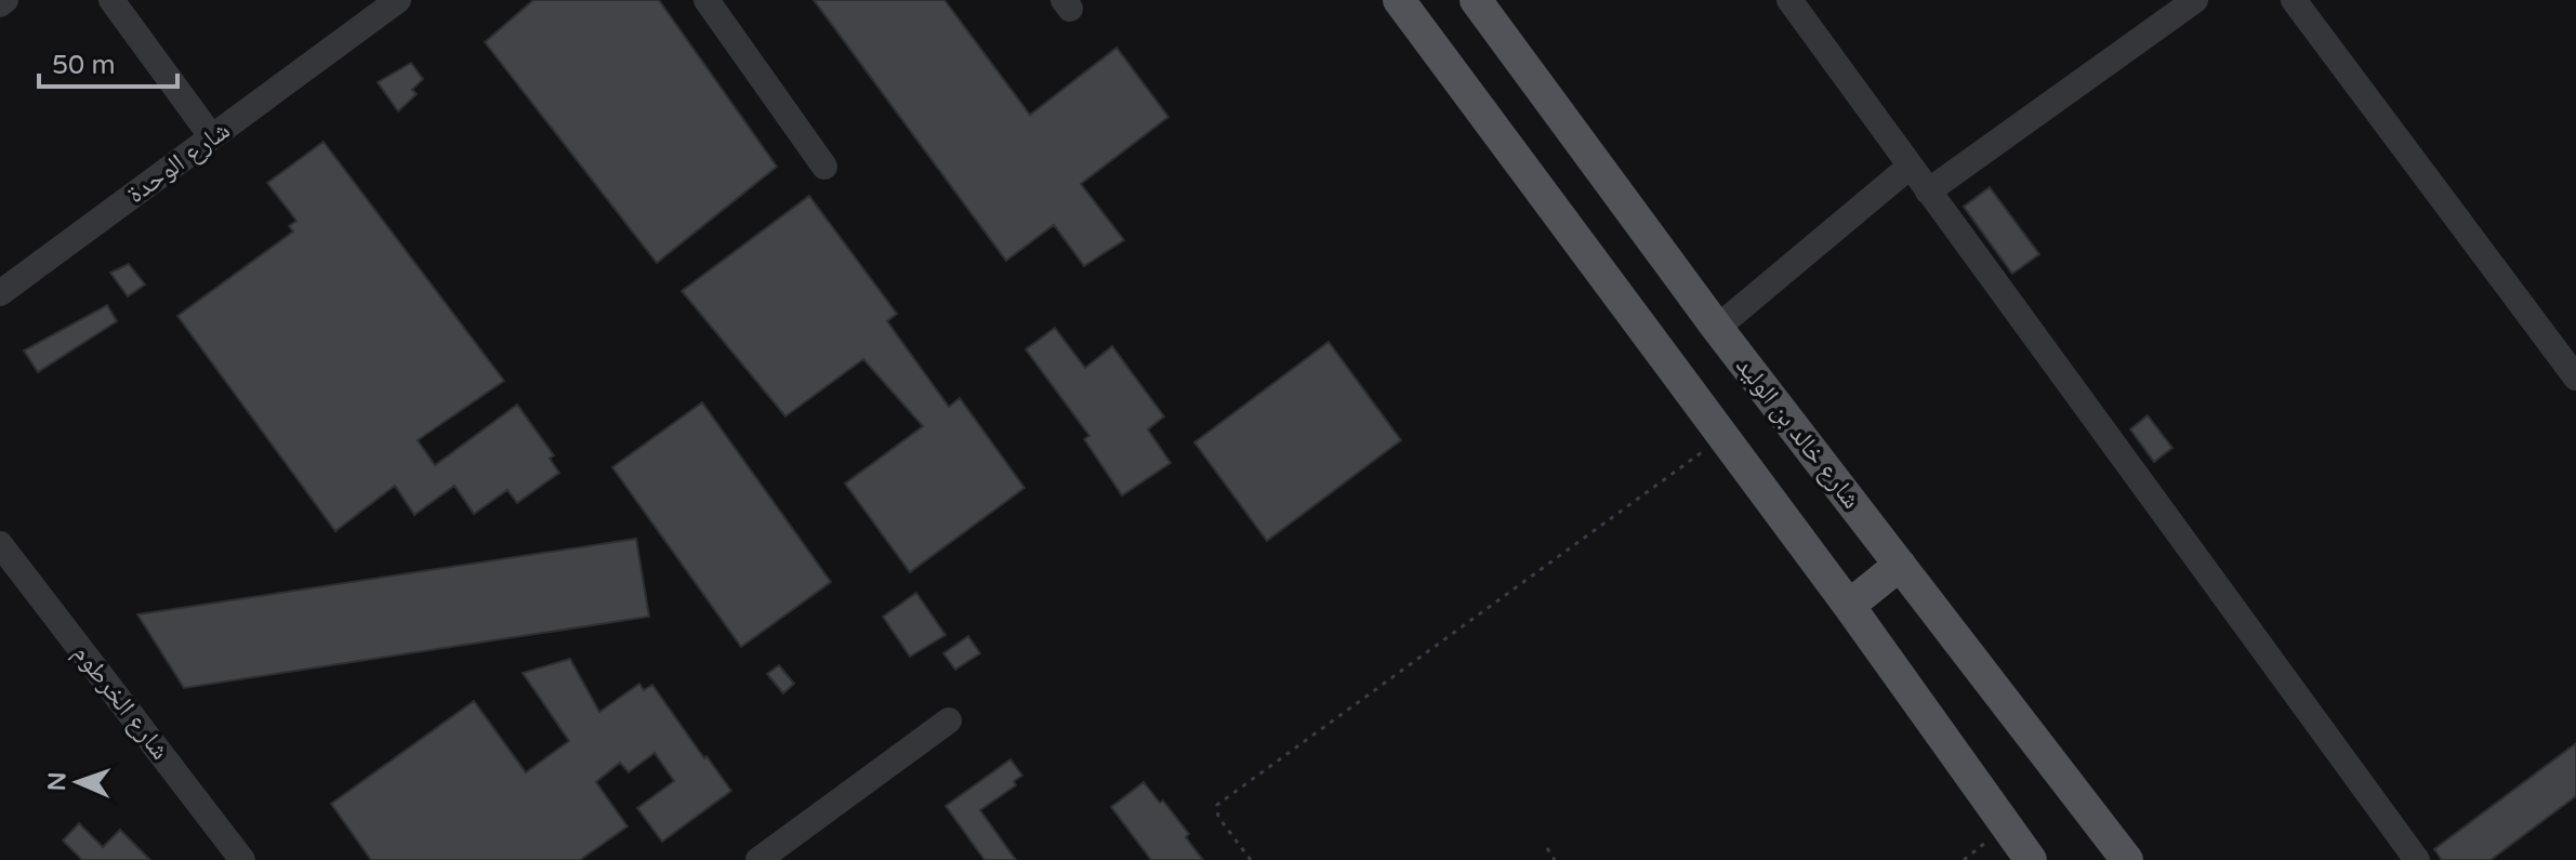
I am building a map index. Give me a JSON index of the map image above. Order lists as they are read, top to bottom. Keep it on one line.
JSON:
{"streets":{"main road":["شارع خالد بن الوليد"],"lane":["شارع الوحدة","شارع الخرطوم"]},"scale_bar":"50 m","north":"left"}
